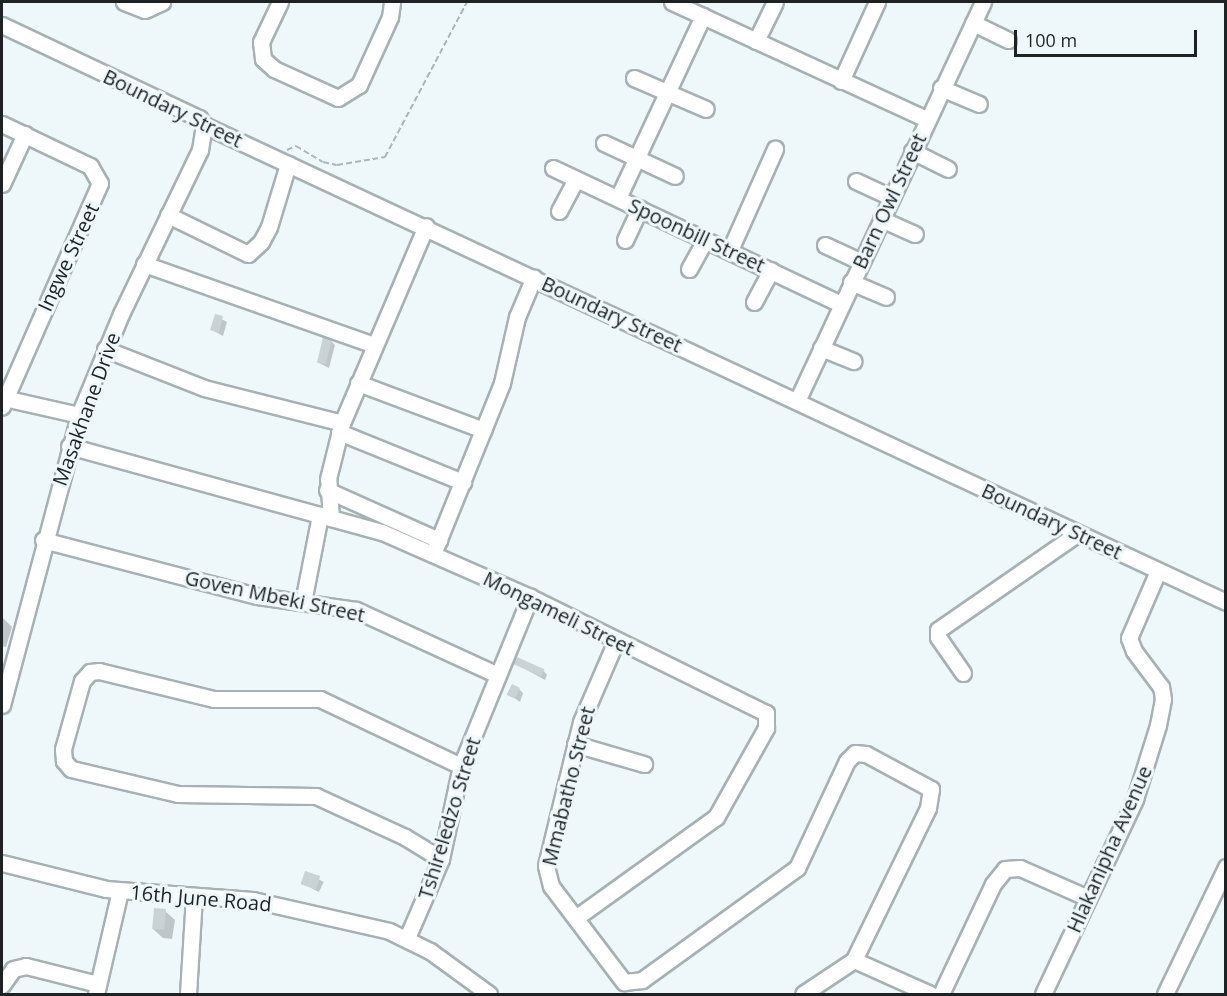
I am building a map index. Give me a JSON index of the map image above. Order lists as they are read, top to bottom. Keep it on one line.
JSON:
{"streets":{"street":["Boundary Street","Barn Owl Street","Spoonbill Street","Ingwe Street","Masakhane Drive","Goven Mbeki Street","Mongameli Street","Mmabatho Street","Tshireledzo Street","Hlakanipha Avenue","16th June Road"]},"crossings":[["Boundary Street","Barn Owl Street"],["Boundary Street","Masakhane Drive"],["Boundary Street","Hlakanipha Avenue"],["Barn Owl Street","Spoonbill Street"],["Masakhane Drive","Goven Mbeki Street"],["Masakhane Drive","Mongameli Street"],["Goven Mbeki Street","Tshireledzo Street"],["Mongameli Street","Mmabatho Street"],["Mongameli Street","Tshireledzo Street"],["Tshireledzo Street","16th June Road"]],"scale_bar":"100 m"}
